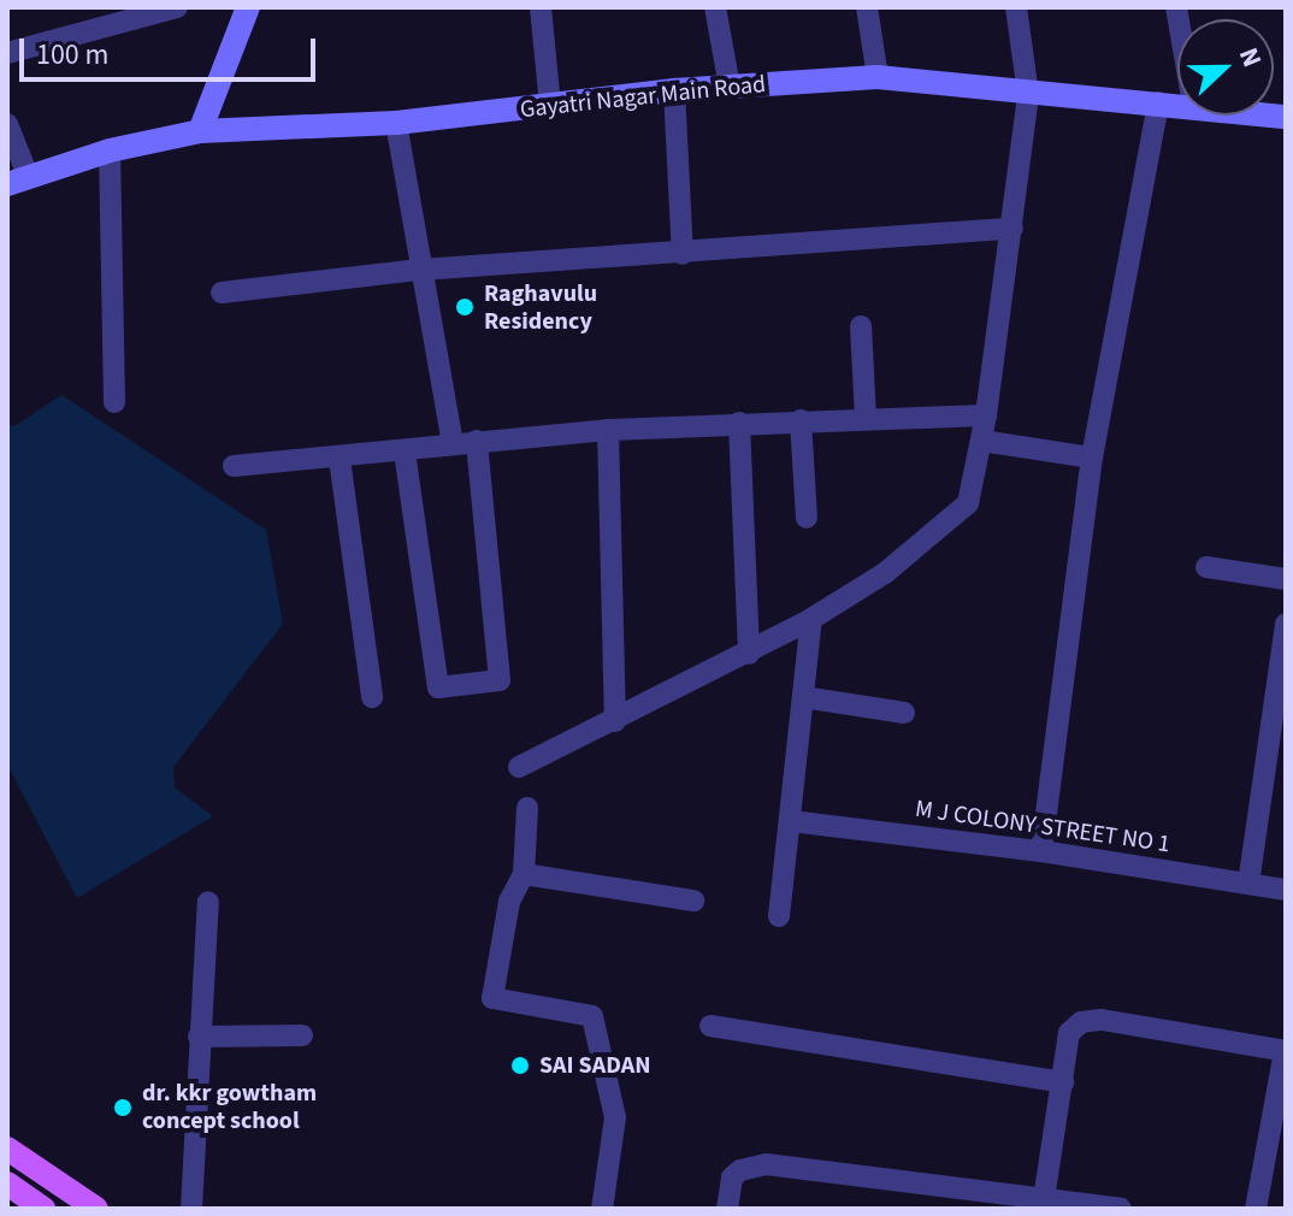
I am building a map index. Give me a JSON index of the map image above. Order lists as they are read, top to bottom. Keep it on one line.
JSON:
{"streets":{"street":["Gayatri Nagar Main Road","M J COLONY STREET NO 1"]},"places":["Raghavulu Residency","SAI SADAN","dr. kkr gowtham concept school"],"scale_bar":"100 m","north":"right"}
